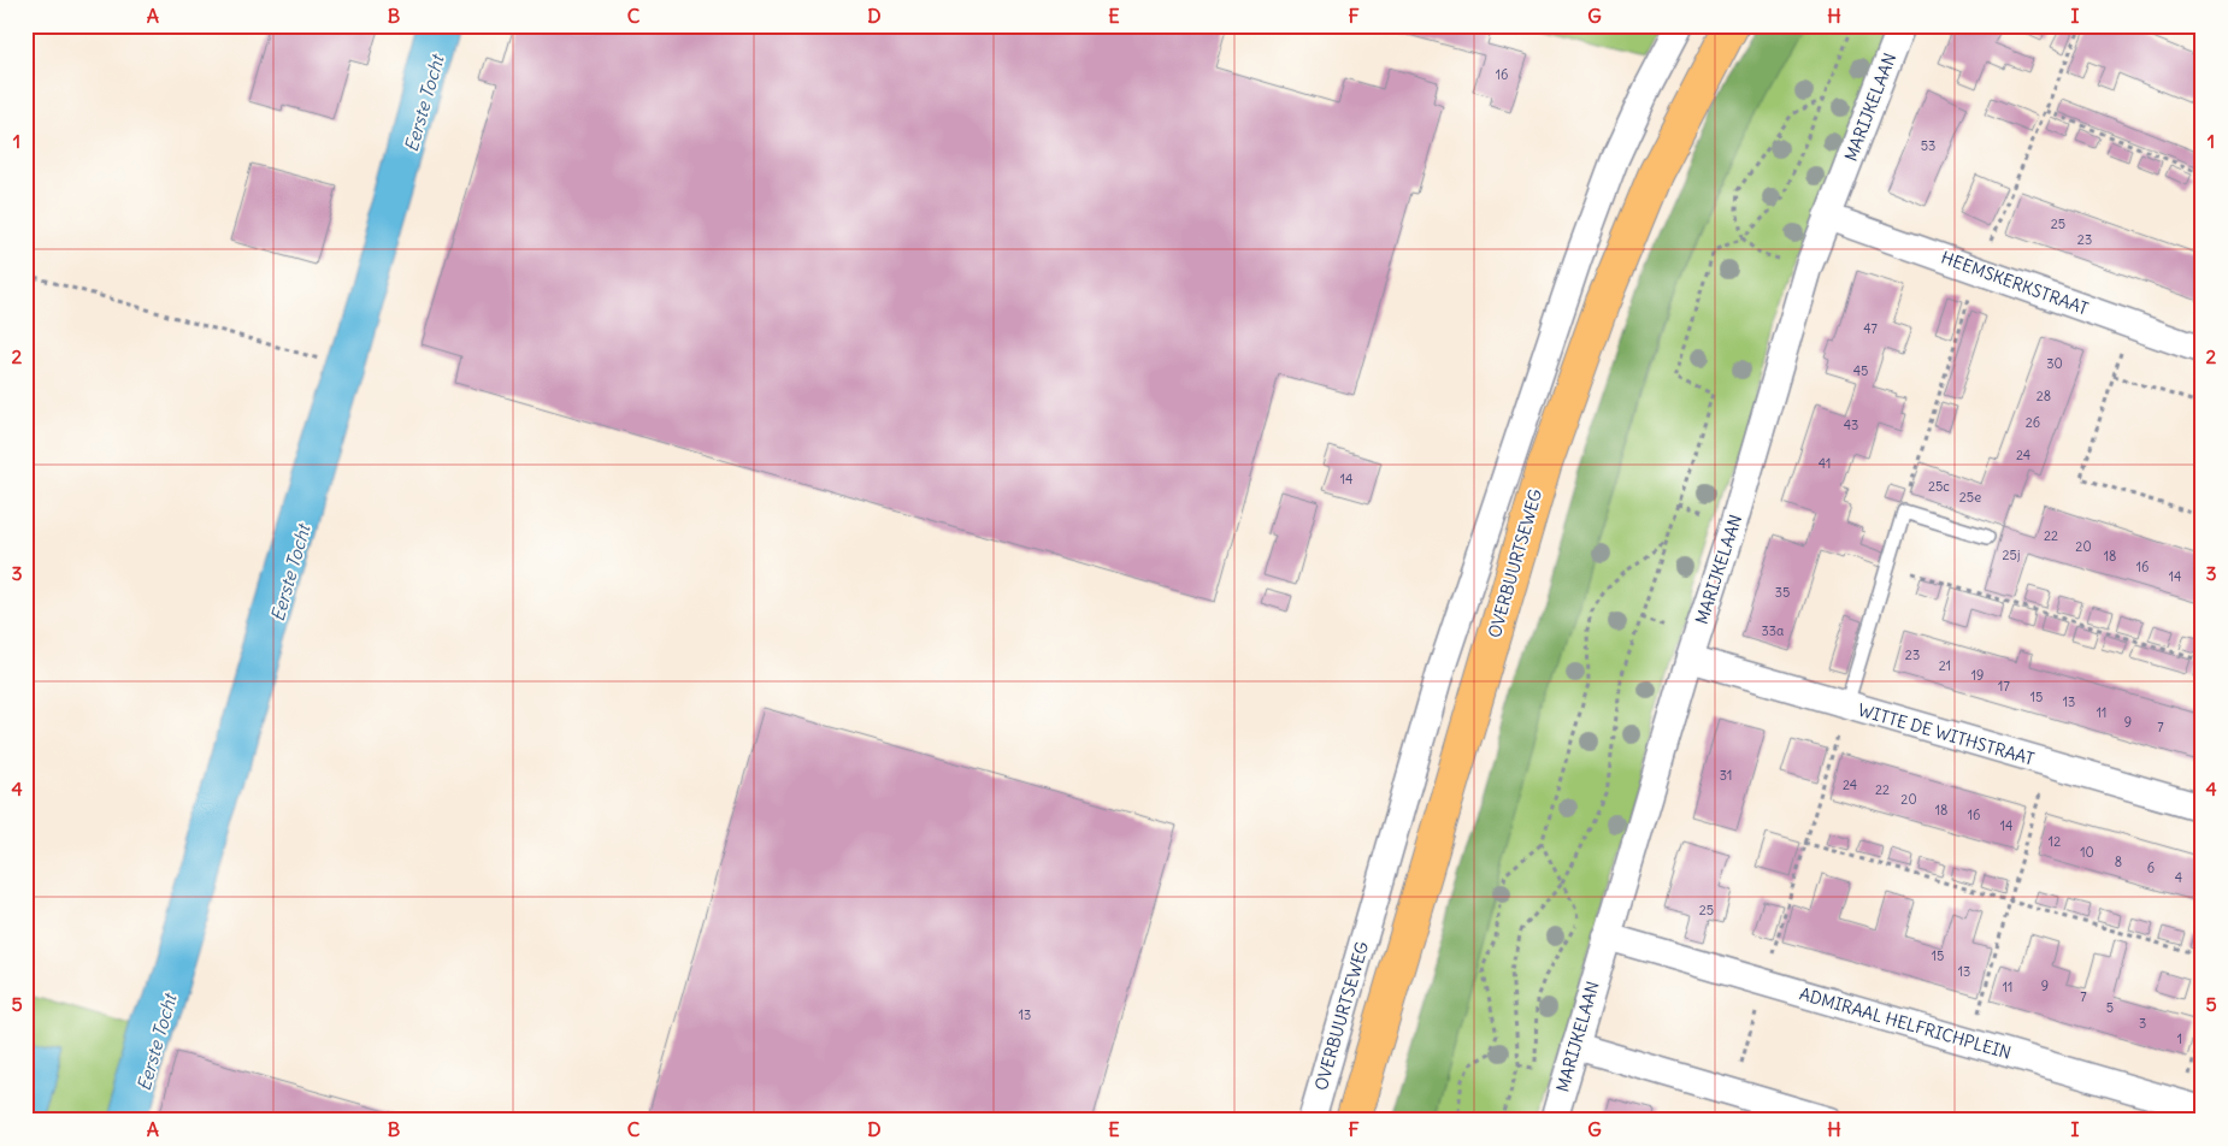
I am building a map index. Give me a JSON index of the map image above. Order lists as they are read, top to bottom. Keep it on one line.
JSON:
{"streets":{"main road":["OVERBUURTSEWEG"],"street":["MARIJKELAAN","HEEMSKERKSTRAAT","WITTE DE WITHSTRAAT","ADMIRAAL HELFRICHPLEIN"]},"crossings":[["MARIJKELAAN","HEEMSKERKSTRAAT"],["MARIJKELAAN","WITTE DE WITHSTRAAT"],["MARIJKELAAN","ADMIRAAL HELFRICHPLEIN"]],"water":["Eerste Tocht"],"house_numbers":["16","53","25","23","47","30","45","28","26","43","24","41","14","25c","25e","22","20","25j","18","16","14","35","33a","23","21","19","17","15","13","11","9","7","31","24","22","20","18","16","14","12","10","8","6","4","25","15","13","9","11","7","5","13","3","1"],"grid":{"columns":["A","B","C","D","E","F","G","H","I"],"rows":["1","2","3","4","5"]}}
